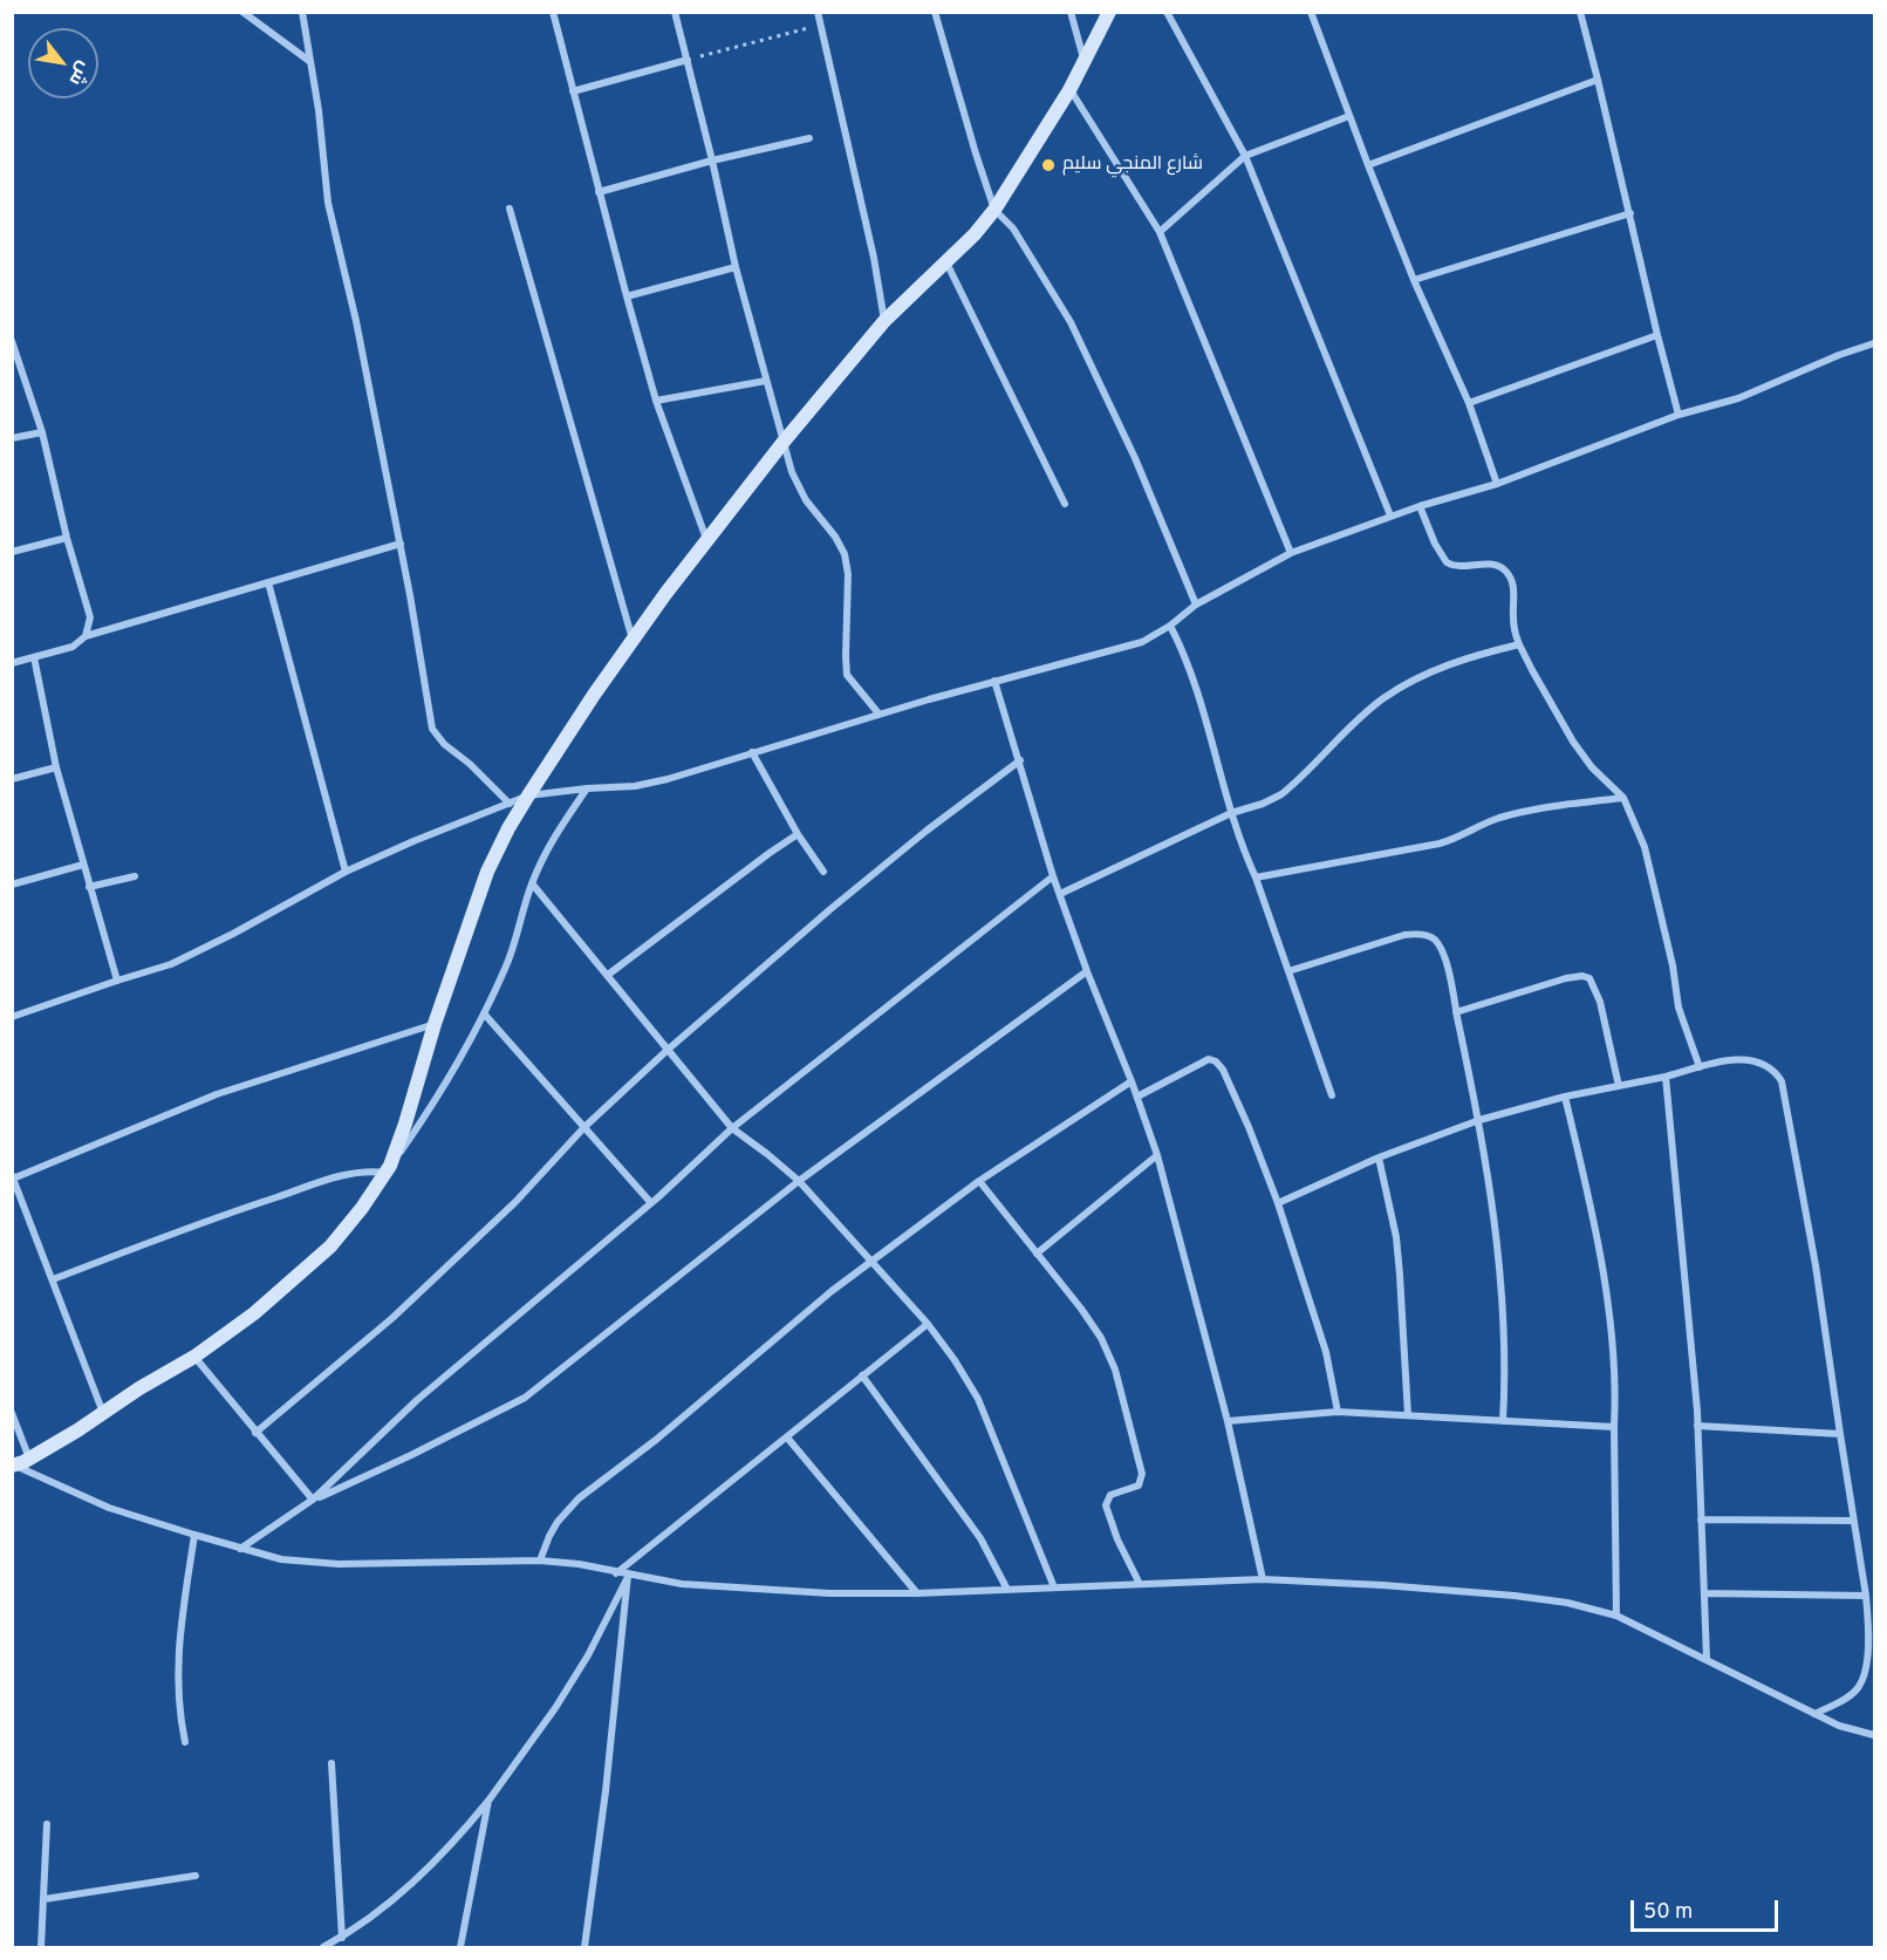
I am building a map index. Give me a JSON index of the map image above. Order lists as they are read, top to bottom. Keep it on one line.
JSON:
{"places":["شارع المنجي سليم"],"scale_bar":"50 m","north":"bottom right"}
